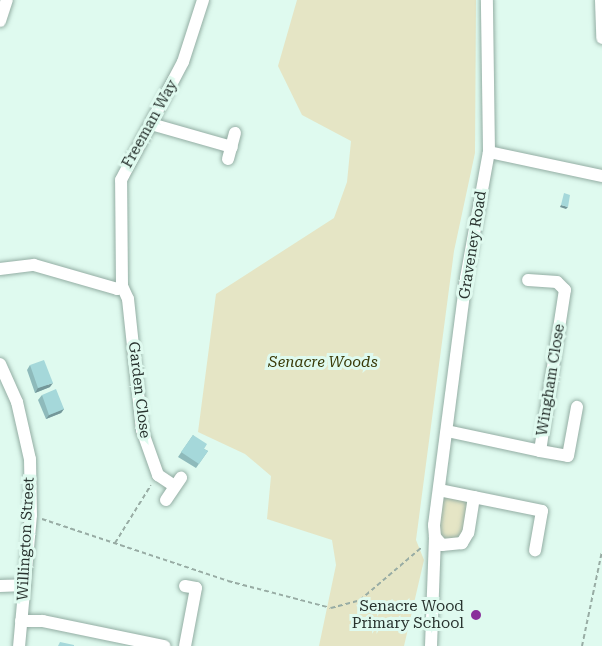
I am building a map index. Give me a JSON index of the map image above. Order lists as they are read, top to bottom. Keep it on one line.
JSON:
{"streets":{"street":["Freeman Way","Graveney Road","Wingham Close","Garden Close","Willington Street"]},"crossings":[["Freeman Way","Garden Close"],["Graveney Road","Wingham Close"]],"parks":["Senacre Woods"],"places":["Senacre Wood Primary School"]}
